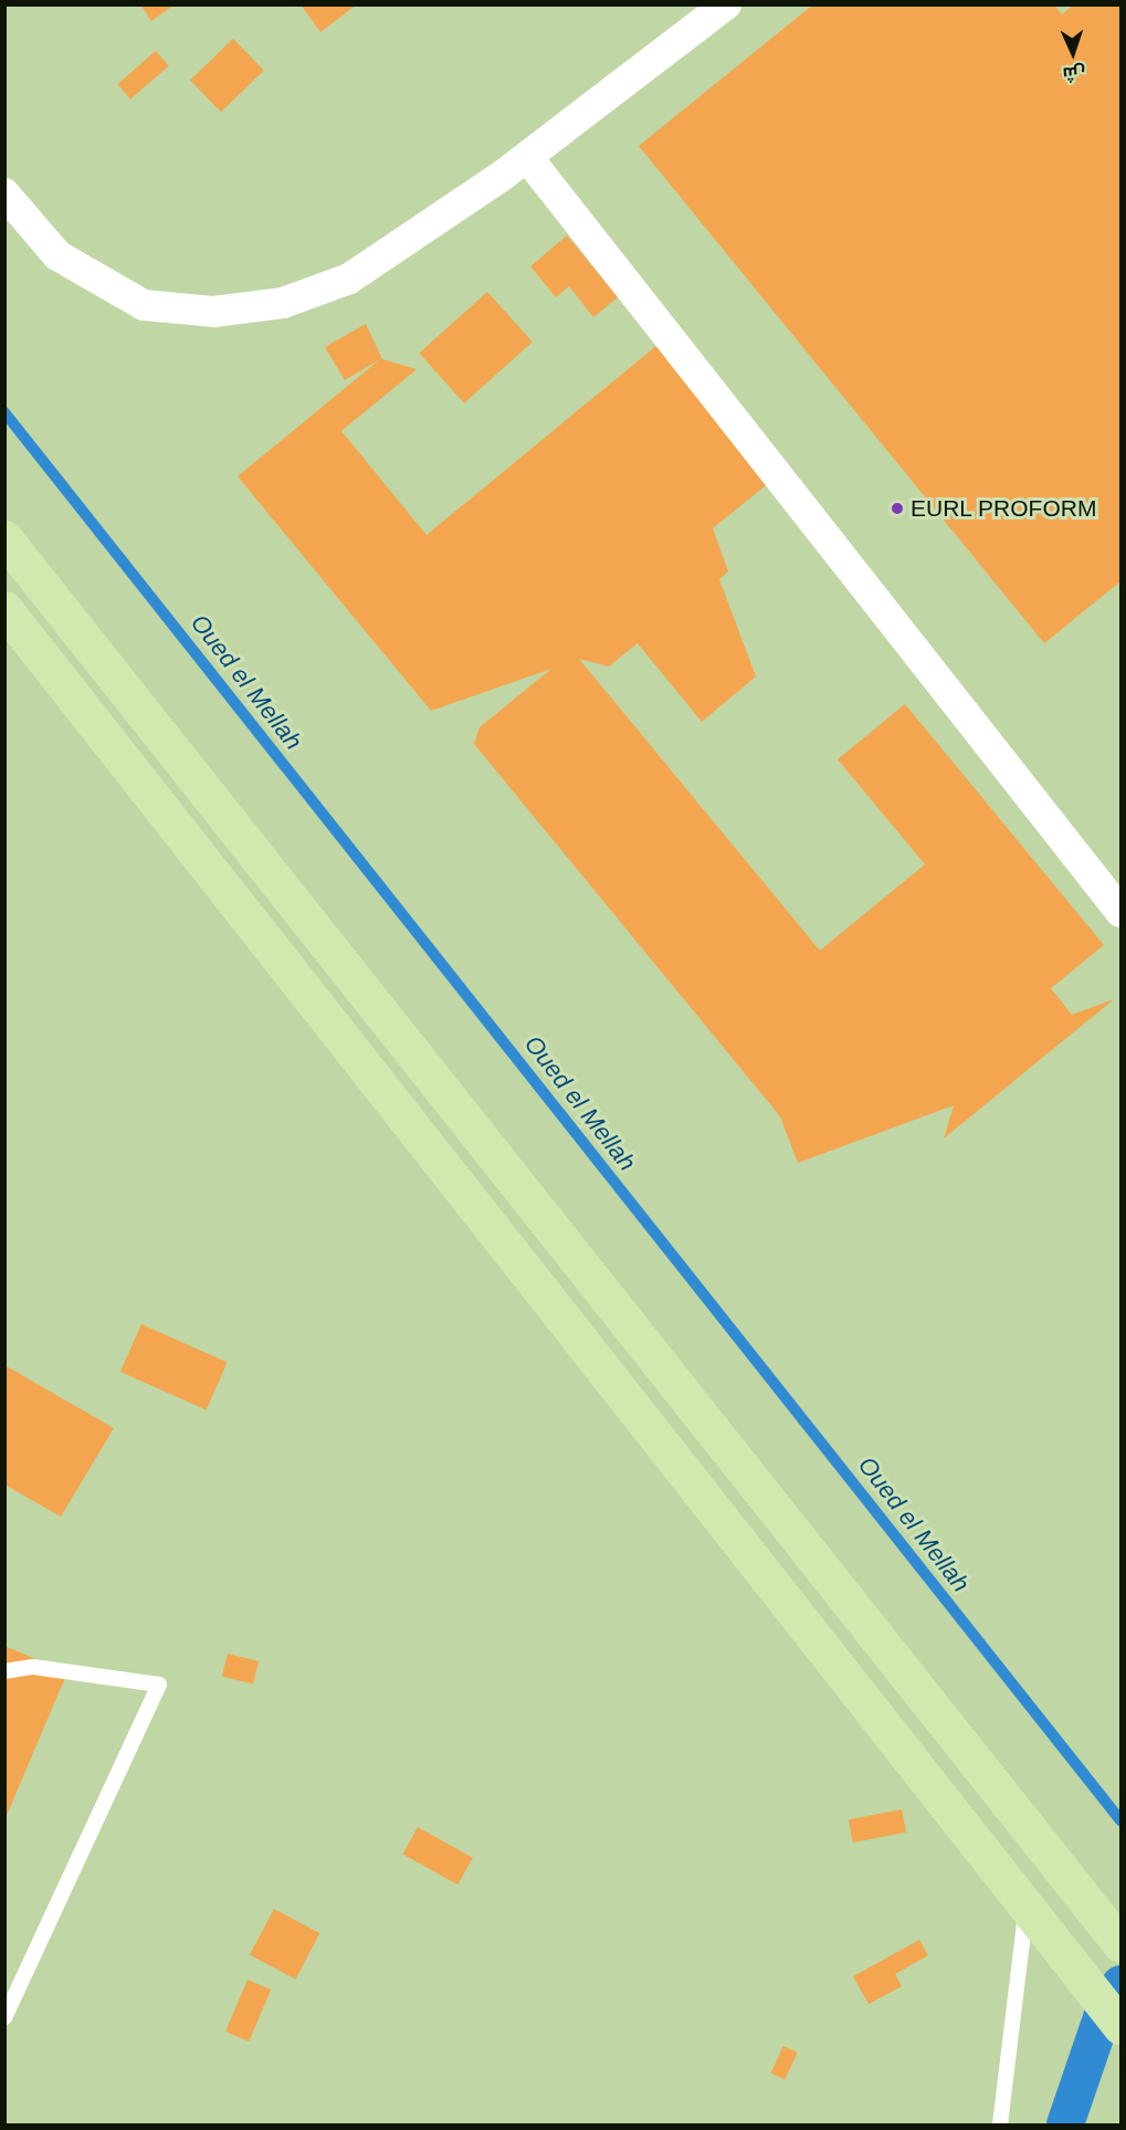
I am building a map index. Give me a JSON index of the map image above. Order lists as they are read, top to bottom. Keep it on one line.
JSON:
{"water":["Oued el Mellah"],"places":["EURL PROFORM"],"north":"bottom"}
